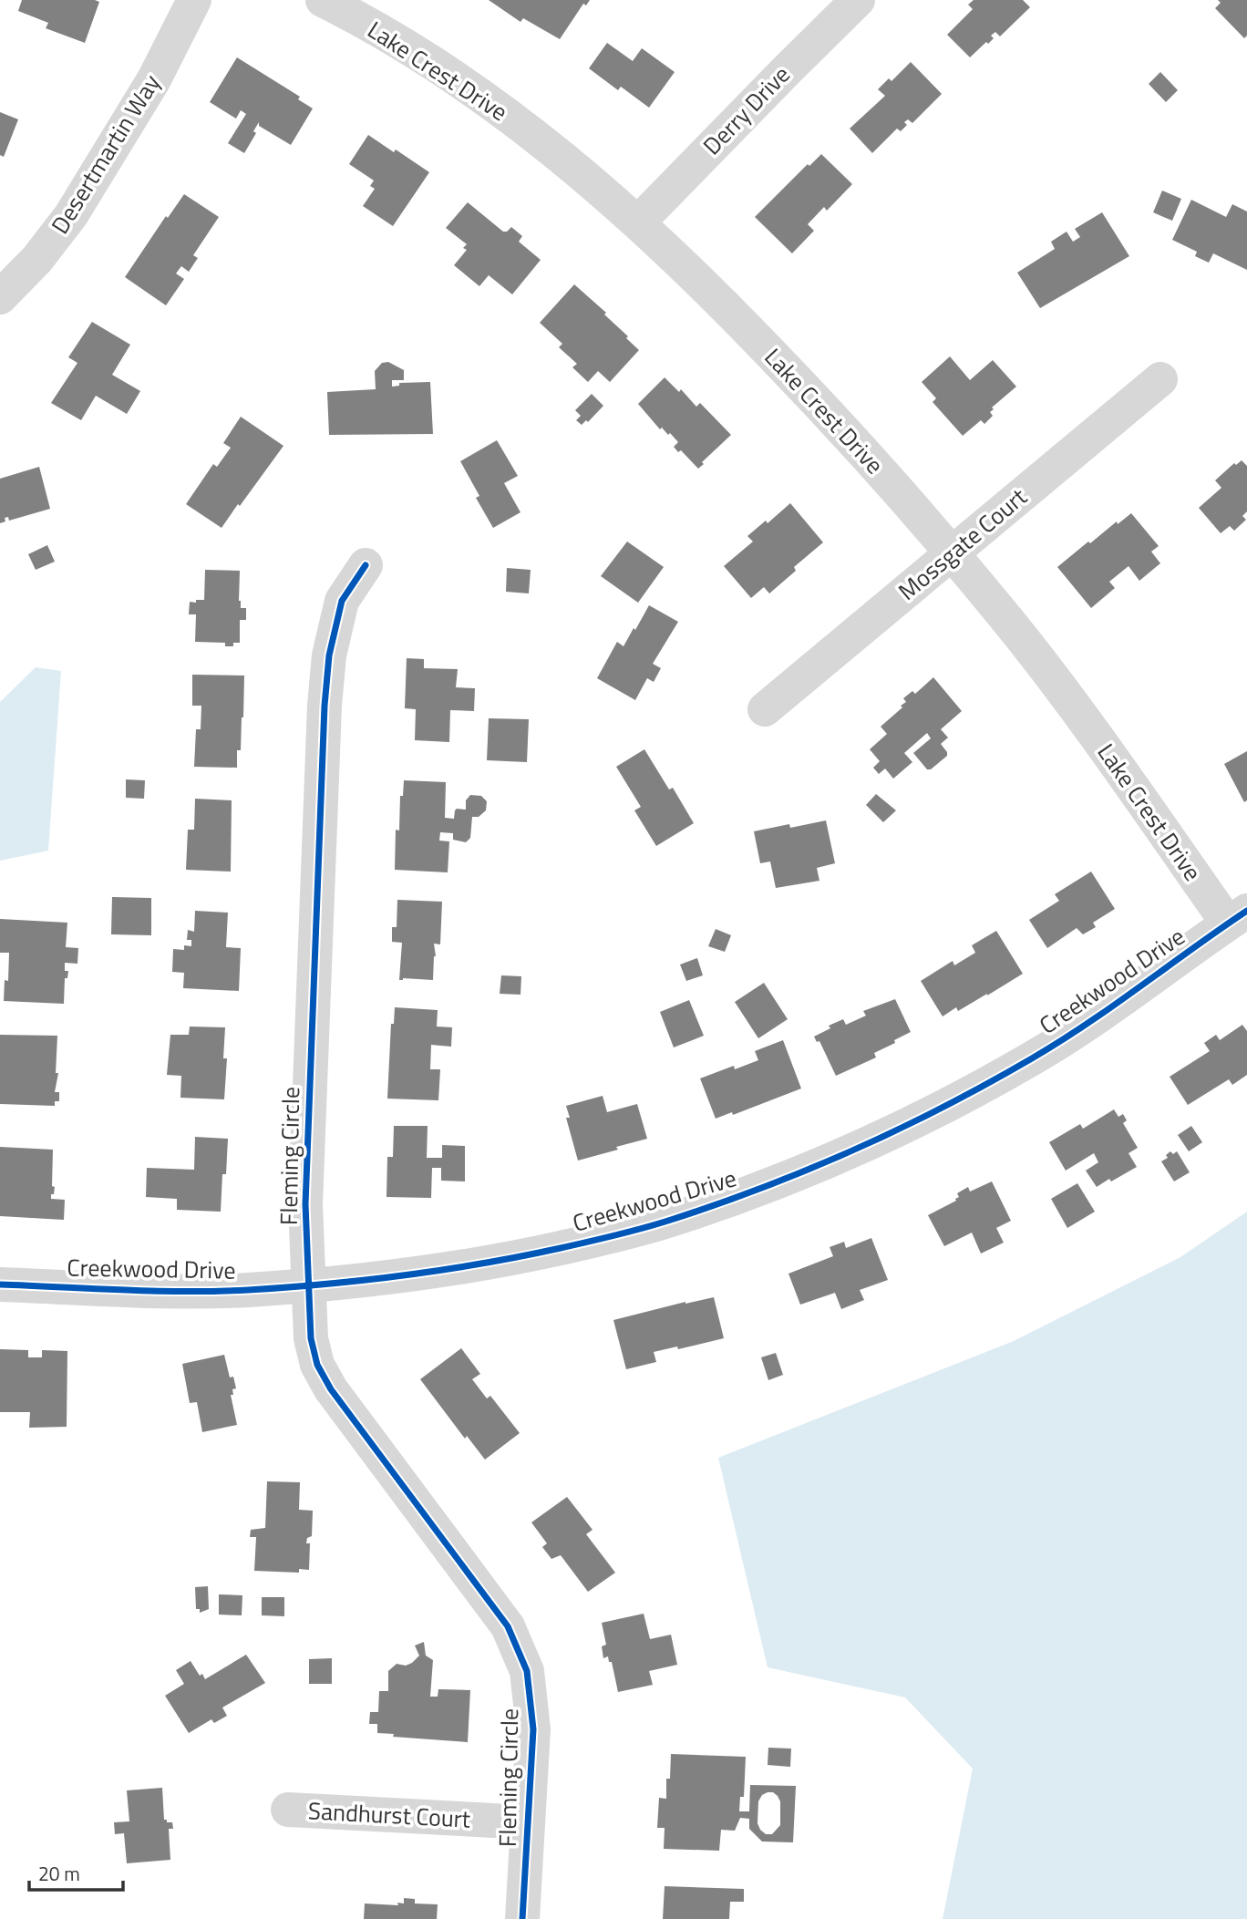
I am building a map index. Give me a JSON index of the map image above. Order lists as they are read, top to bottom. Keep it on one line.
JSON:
{"streets":{"street":["Lake Crest Drive","Derry Drive","Desertmartin Way","Mossgate Court","Creekwood Drive","Fleming Circle","Sandhurst Court"]},"crossings":[["Lake Crest Drive","Derry Drive"],["Lake Crest Drive","Mossgate Court"],["Lake Crest Drive","Creekwood Drive"],["Creekwood Drive","Fleming Circle"],["Fleming Circle","Sandhurst Court"]],"scale_bar":"20 m"}
